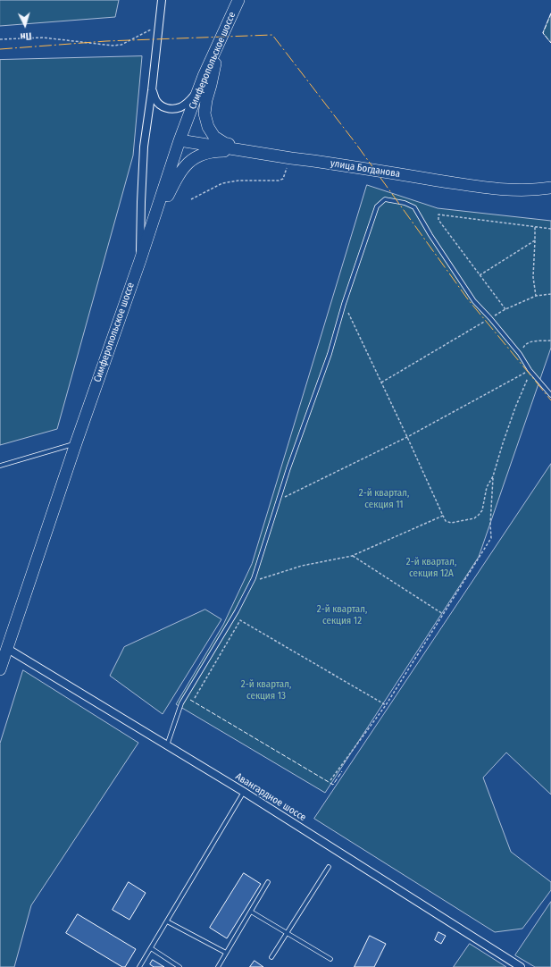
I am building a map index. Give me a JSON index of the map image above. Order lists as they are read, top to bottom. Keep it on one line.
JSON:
{"streets":{"main road":["Симферопольское шоссе","улица Богданова"],"street":["Авангардное шоссе"]},"crossings":[["Симферопольское шоссе","улица Богданова"],["Симферопольское шоссе","Авангардное шоссе"]],"parks":["2-й квартал, секция 11","2-й квартал, секция 12А","2-й квартал, секция 12","2-й квартал, секция 13"],"north":"bottom"}
